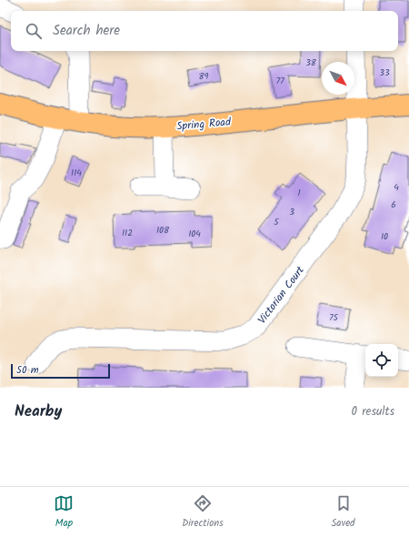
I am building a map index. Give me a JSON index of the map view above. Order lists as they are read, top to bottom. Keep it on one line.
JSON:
{"streets":{"main road":["Spring Road"],"street":["Victorian Court"]},"crossings":[["Spring Road","Victorian Court"]],"house_numbers":["38","33","89","77","114","4","1","6","3","5","108","112","104","10","75"],"scale_bar":"50 m","north":"bottom right","page":{"search":"Search here","scale":"50 m","heading":["Nearby","0 results"],"nav":["Map","Directions","Saved"]}}
